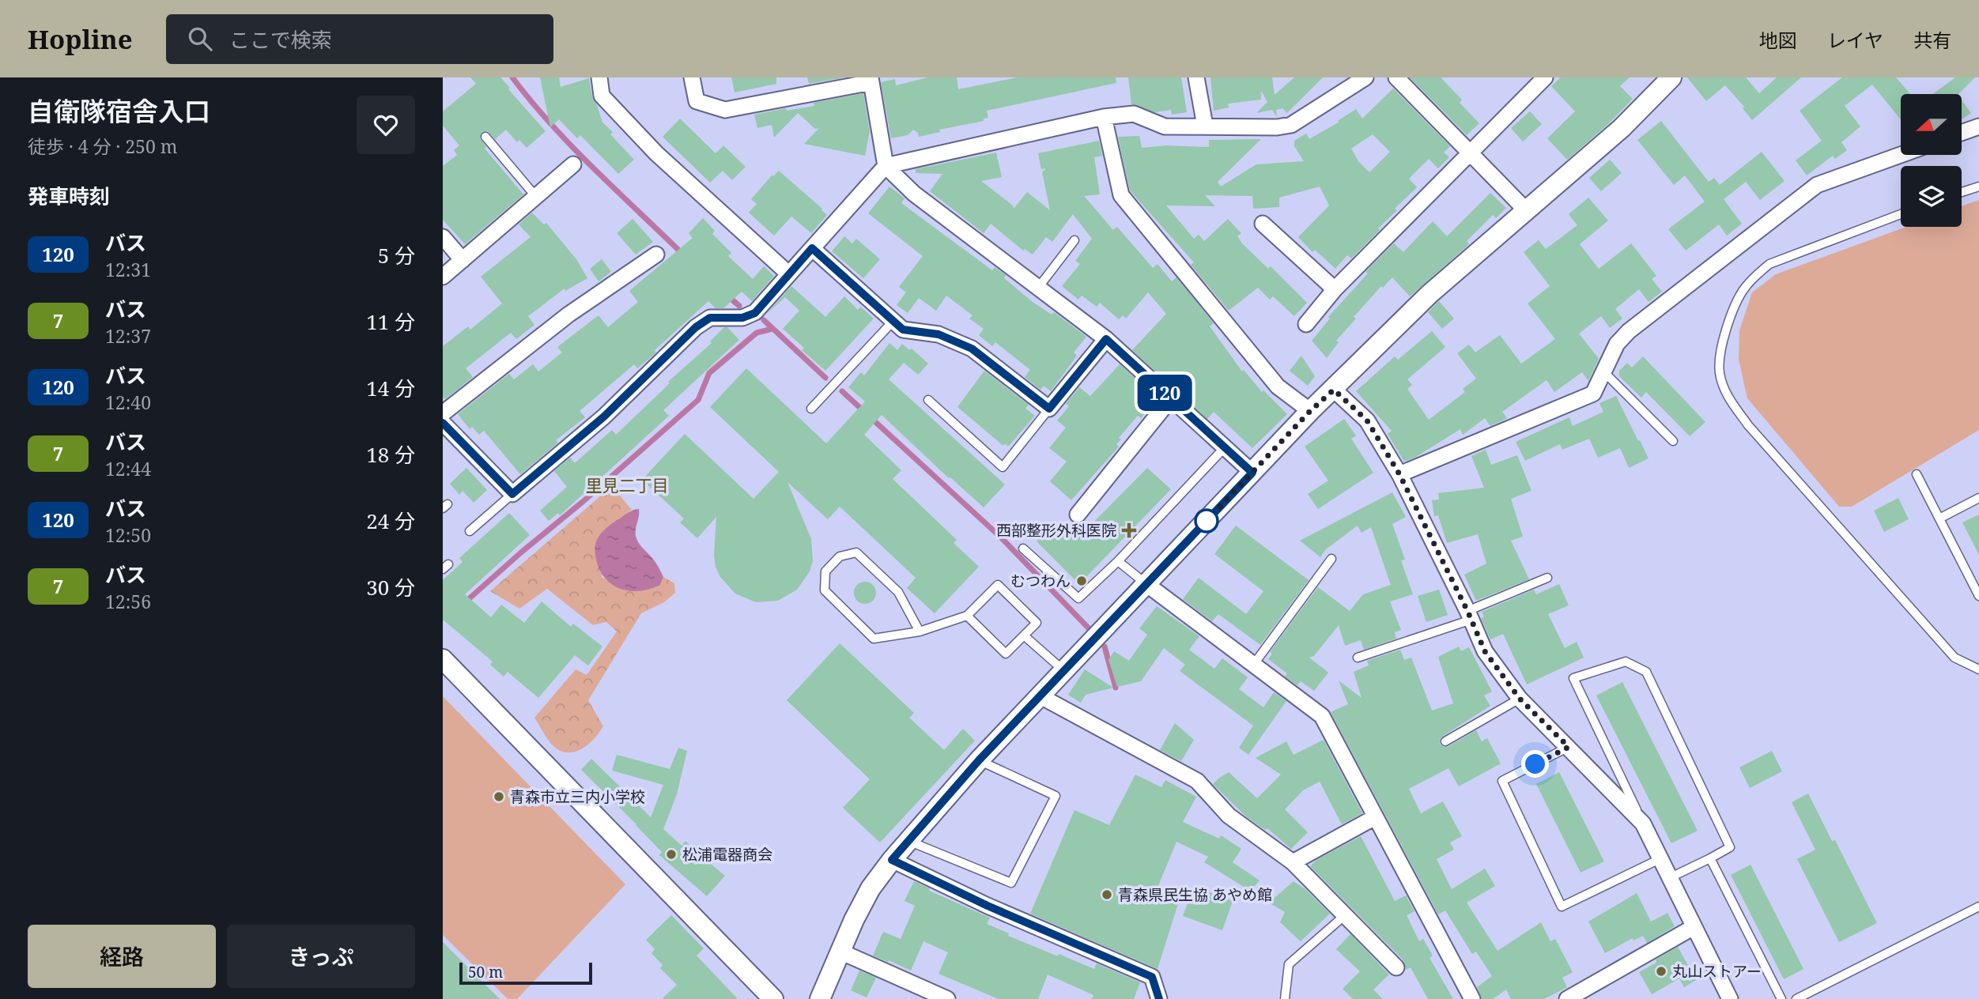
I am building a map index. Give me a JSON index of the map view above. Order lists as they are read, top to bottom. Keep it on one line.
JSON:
{"districts":["里見二丁目"],"places":{"health":["西部整形外科医院"],"other":["むつわん","青森市立三内小学校","松浦電器商会","青森県民生協 あやめ館","丸山ストアー"]},"lines":["bus line 120"],"scale_bar":"50 m","north":"left","page":{"header":"Hopline","search":"ここで検索","nav":["地図","レイヤ","共有"],"heading":[["自衛隊宿舎入口","徒歩 · 4 分 · 250 m"],"発車時刻"],"on_map":"120","list":[{"mark":"120","name":"バス","note":"12:31","value":"5 分"},{"mark":"7","name":"バス","note":"12:37","value":"11 分"},{"mark":"120","name":"バス","note":"12:40","value":"14 分"},{"mark":"7","name":"バス","note":"12:44","value":"18 分"},{"mark":"120","name":"バス","note":"12:50","value":"24 分"},{"mark":"7","name":"バス","note":"12:56","value":"30 分"}],"buttons":["経路","きっぷ"],"scale":"50 m"}}
